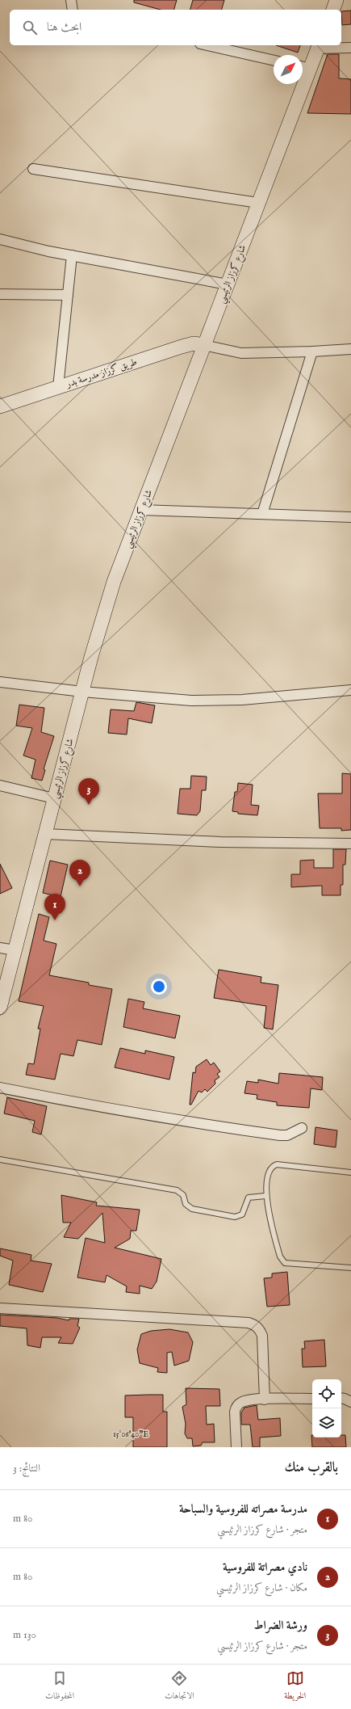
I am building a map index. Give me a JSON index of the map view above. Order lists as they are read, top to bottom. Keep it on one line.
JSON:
{"streets":{"street":["شارع كرزاز الرئيسي","طريق كرزاز مدرسة بدر"]},"crossings":[["شارع كرزاز الرئيسي","طريق كرزاز مدرسة بدر"]],"north":"top right","page":{"search":"ابحث هنا","pins":["3","2","1"],"heading":["بالقرب منك","النتائج: 3"],"list":[{"mark":"1","name":"مدرسة مصراته للفروسية والسباحة","note":"متجر · شارع كرزاز الرئيسي","value":"80 m"},{"mark":"2","name":"نادي مصراتة للفروسية","note":"مكان · شارع كرزاز الرئيسي","value":"80 m"},{"mark":"3","name":"ورشة الضراط","note":"متجر · شارع كرزاز الرئيسي","value":"130 m"}],"nav":["الخريطة","الاتجاهات","المحفوظات"]},"coordinates":["15°06'40\"E"]}
